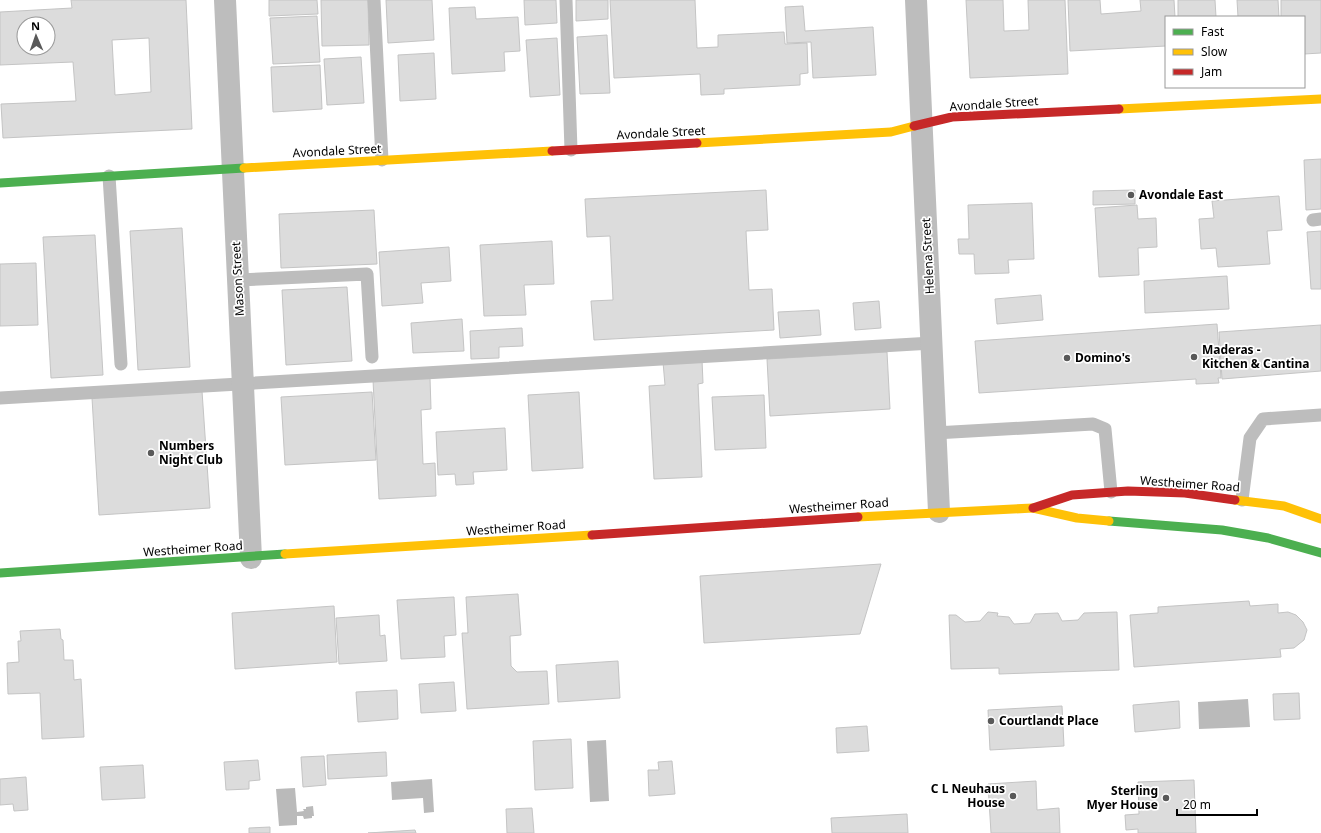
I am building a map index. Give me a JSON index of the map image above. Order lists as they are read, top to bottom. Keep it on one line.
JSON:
{"streets":{"main road":["Avondale Street","Westheimer Road"],"street":["Helena Street","Mason Street"]},"crossings":[["Avondale Street","Helena Street"],["Avondale Street","Mason Street"],["Helena Street","Westheimer Road"],["Mason Street","Westheimer Road"]],"places":["Avondale East","Maderas - Kitchen & Cantina","Domino's","Numbers Night Club","Courtlandt Place","C L Neuhaus House","Sterling Myer House"],"legend":["Fast","Slow","Jam"],"scale_bar":"20 m","north":"top"}
